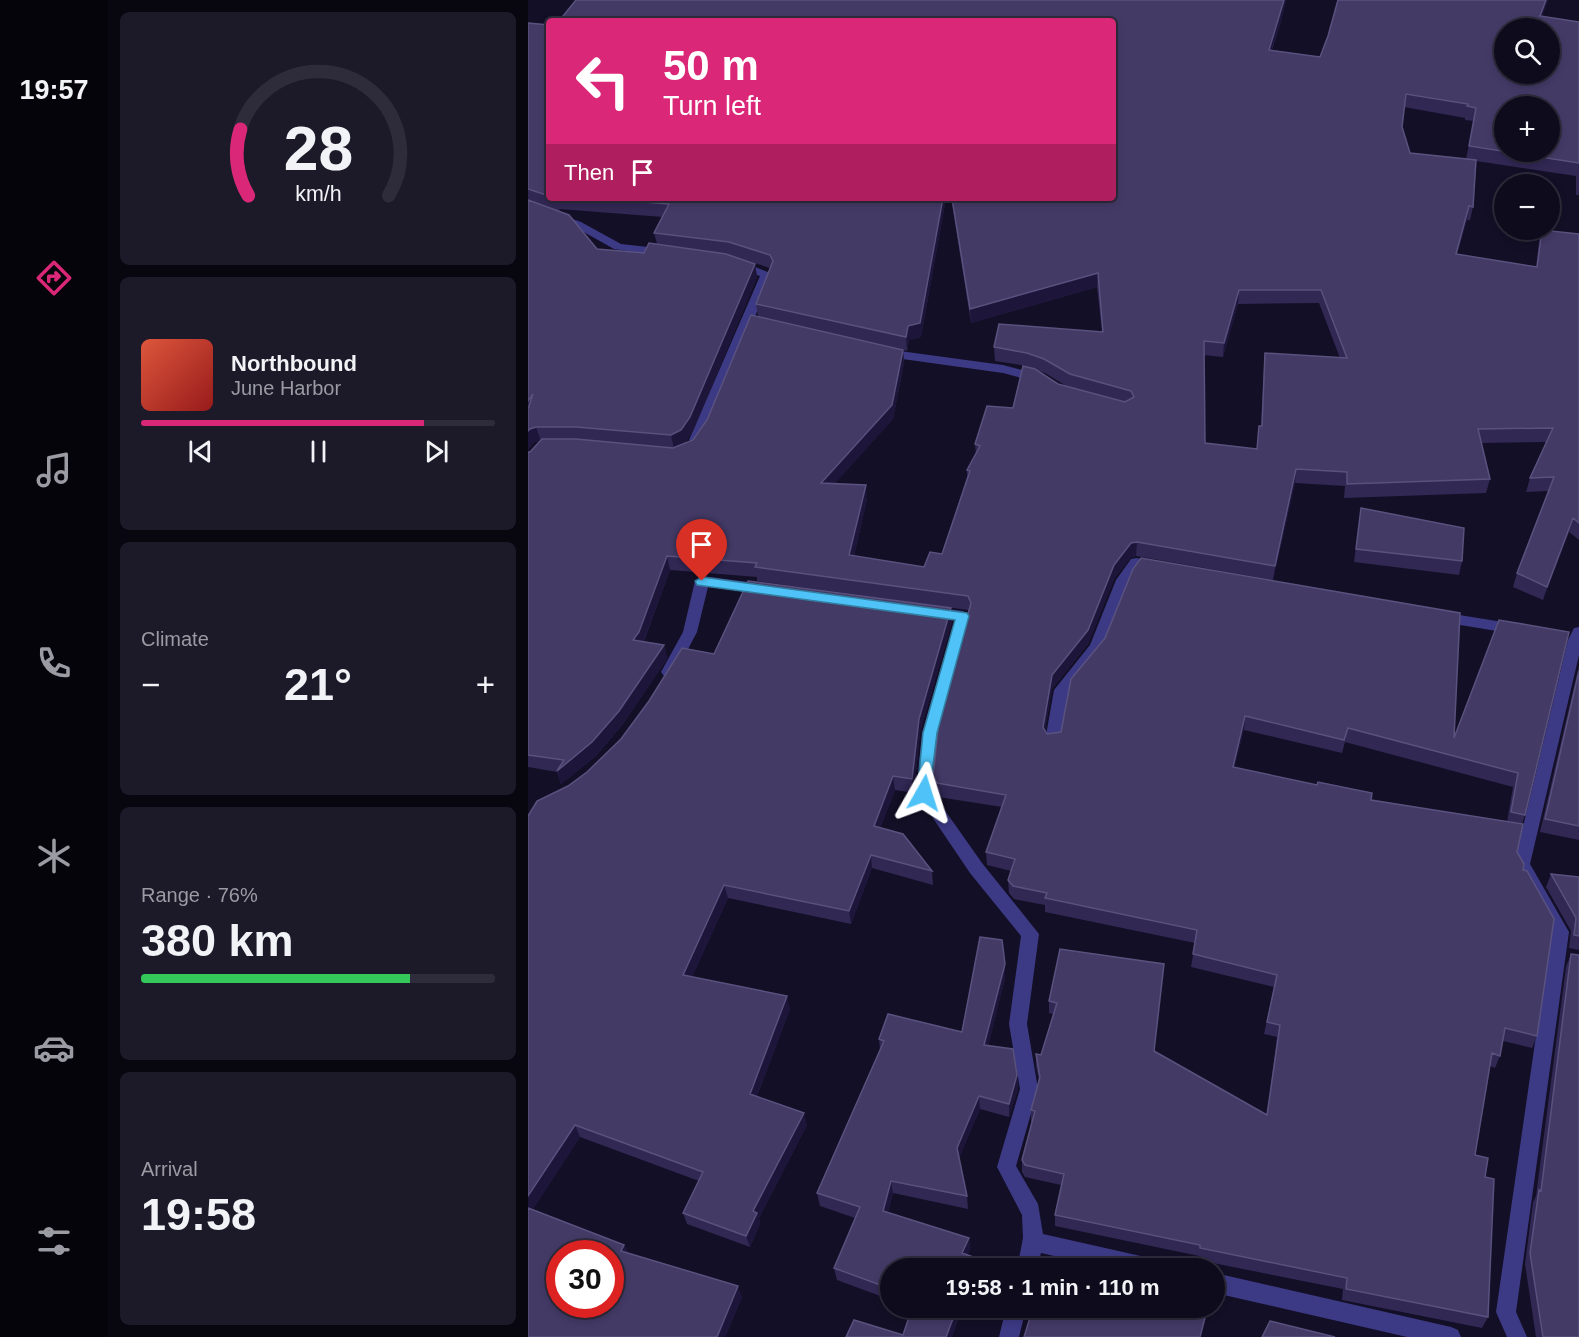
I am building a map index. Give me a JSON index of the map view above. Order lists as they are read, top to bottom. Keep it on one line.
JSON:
{"page":{"tabs":"19:57","map_buttons":["+","−"],"turn":["50 m","Turn left"],"then":"Then","song":["Northbound","June Harbor"],"tile":["Climate",["Range · 76%","380 km"],["Arrival","19:58"]],"heat":["−","21°","+"],"limit":"30","trip":"19:58 · 1 min · 110 m","gauge":["28","km/h"]}}
